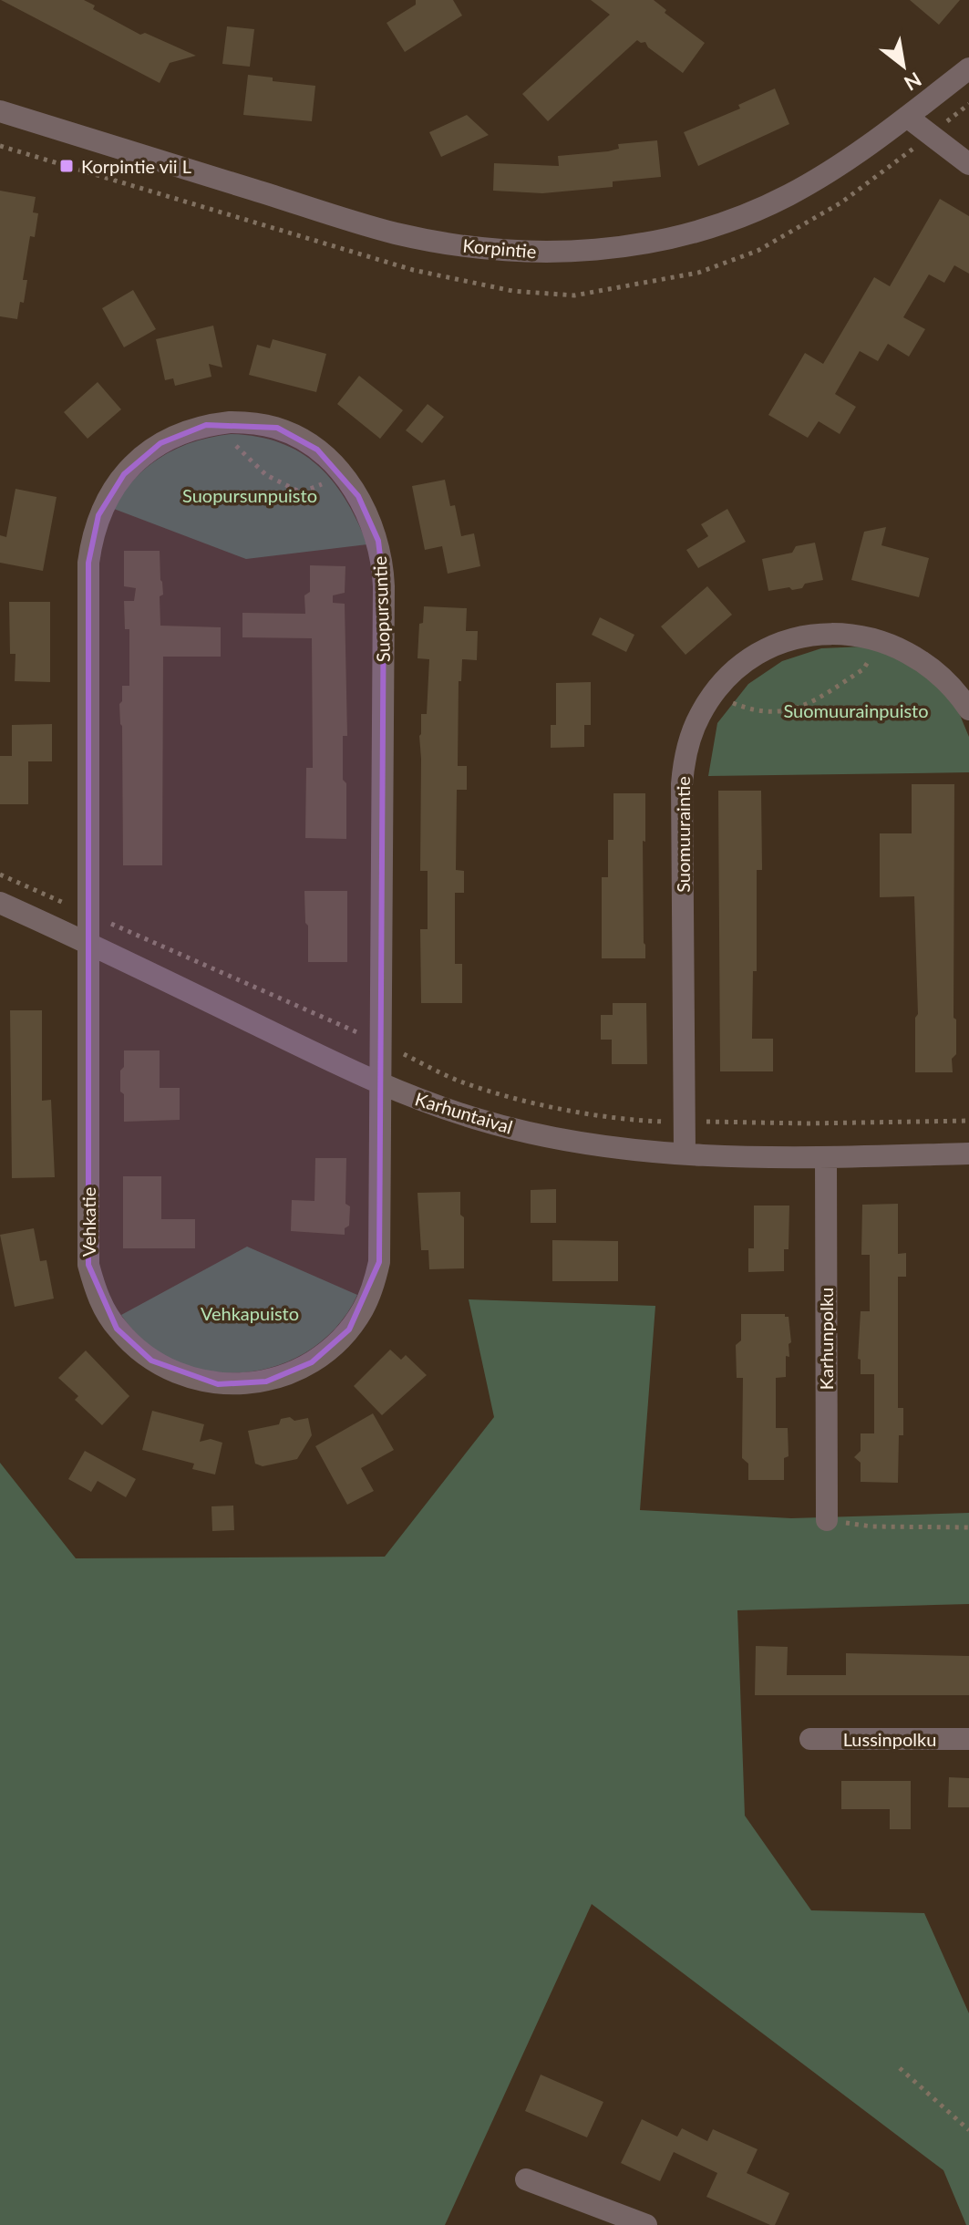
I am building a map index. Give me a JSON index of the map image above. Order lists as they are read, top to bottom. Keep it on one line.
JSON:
{"streets":{"street":["Korpintie","Suopursuntie","Suomuuraintie","Karhuntaival","Vehkatie","Karhunpolku","Lussinpolku"]},"crossings":[["Suopursuntie","Karhuntaival"],["Suopursuntie","Vehkatie"],["Suomuuraintie","Karhuntaival"],["Karhuntaival","Vehkatie"],["Karhuntaival","Karhunpolku"]],"parks":["Suopursunpuisto","Suomuurainpuisto","Vehkapuisto"],"places":{"transit":["Korpintie vii L"]},"north":"bottom right"}
